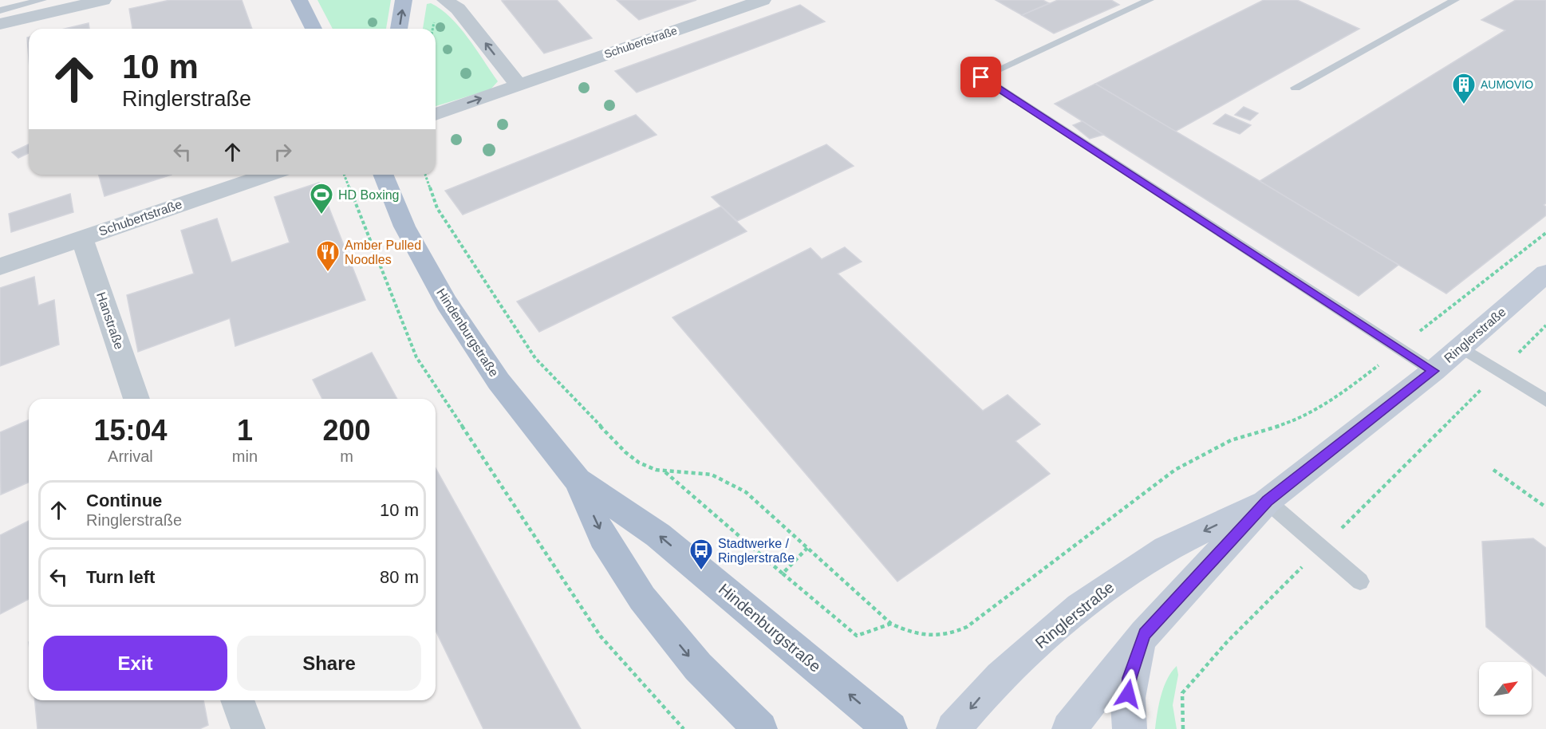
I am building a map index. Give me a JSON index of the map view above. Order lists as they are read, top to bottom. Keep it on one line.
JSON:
{"streets":{"main road":["Hindenburgstraße"],"street":["Schubertstraße","Hanstraße","Ringlerstraße"]},"crossings":[["Schubertstraße","Hanstraße"]],"places":{"building":["AUMOVIO"],"sports":["HD Boxing"],"restaurant":["Amber Pulled Noodles"],"bus stop":["Stadtwerke / Ringlerstraße"]},"north":"top right","page":{"turn":["10 m","Ringlerstraße"],"eta":["15:04","Arrival","1","min","200","m"],"list":[{"name":"Continue","note":"Ringlerstraße","value":"10 m"},{"name":"Turn left","value":"80 m"}],"buttons":["Exit","Share"]}}
